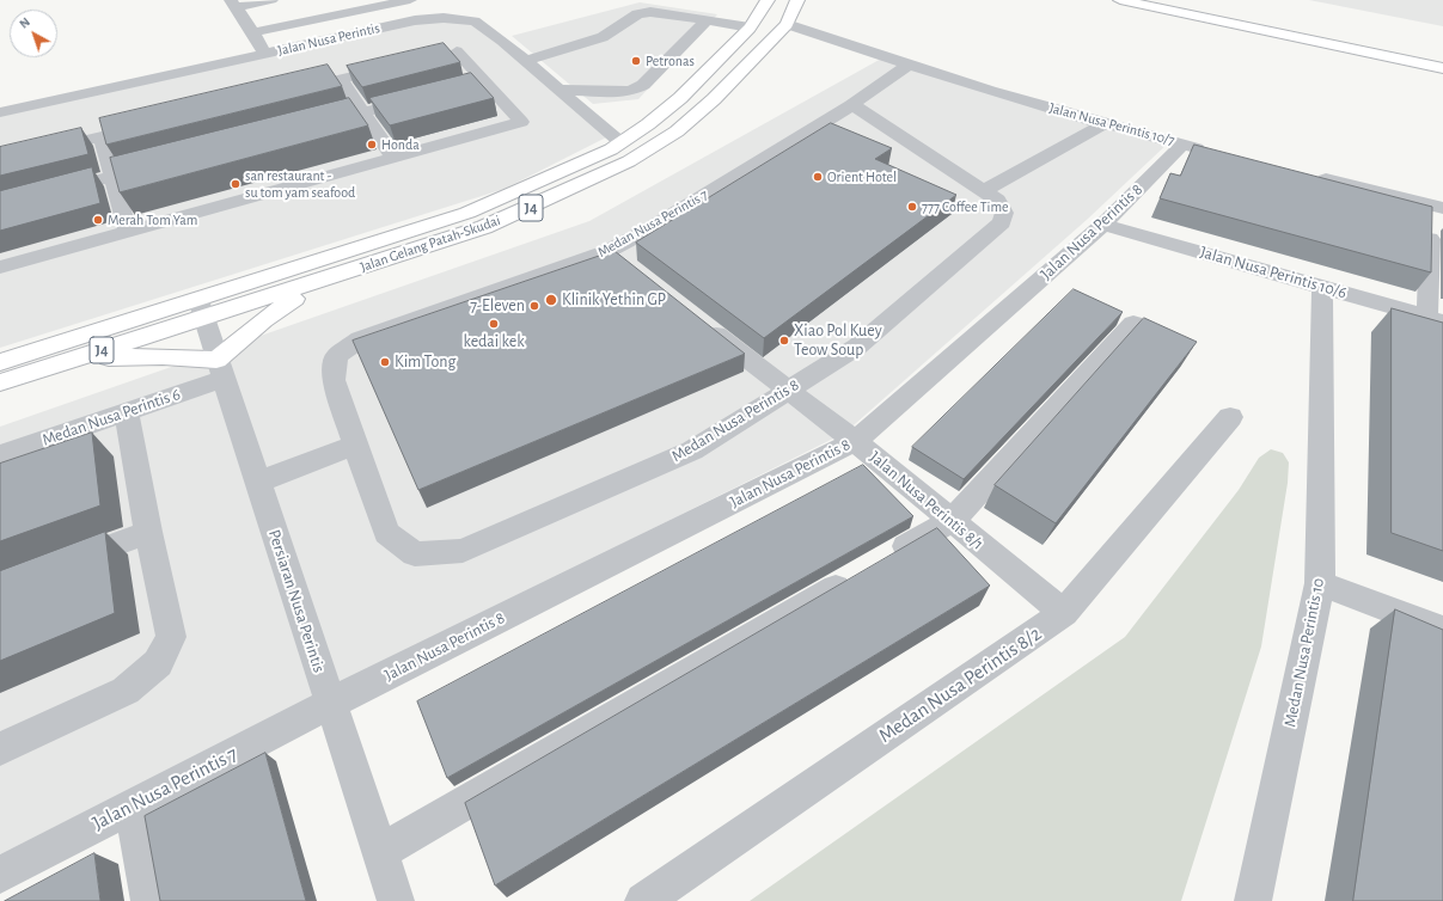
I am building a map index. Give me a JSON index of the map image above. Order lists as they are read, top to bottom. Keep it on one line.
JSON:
{"streets":{"main road":["J4","Jalan Gelang Patah-Skudai"],"street":["Jalan Nusa Perintis","Jalan Nusa Perintis 10/7","Medan Nusa Perintis 7","Jalan Nusa Perintis 8","Jalan Nusa Perintis 10/6","Medan Nusa Perintis 6","Medan Nusa Perintis 8","Jalan Nusa Perintis 8/1","Persiaran Nusa Perintis","Medan Nusa Perintis 10","Medan Nusa Perintis 8/2","Jalan Nusa Perintis 7"]},"crossings":[["Jalan Nusa Perintis","Jalan Gelang Patah-Skudai"],["Jalan Nusa Perintis 10/7","Jalan Nusa Perintis 8"],["Jalan Nusa Perintis 10/7","Jalan Gelang Patah-Skudai"],["Medan Nusa Perintis 7","Medan Nusa Perintis 8"],["Jalan Nusa Perintis 8","Jalan Nusa Perintis 10/6"],["Jalan Nusa Perintis 8","Jalan Nusa Perintis 8/1"],["Jalan Nusa Perintis 8","Persiaran Nusa Perintis"],["Jalan Nusa Perintis 8","Jalan Nusa Perintis 7"],["Jalan Gelang Patah-Skudai","Persiaran Nusa Perintis"],["Jalan Nusa Perintis 10/6","Medan Nusa Perintis 10"],["Medan Nusa Perintis 6","Persiaran Nusa Perintis"],["Medan Nusa Perintis 8","Jalan Nusa Perintis 8/1"],["Jalan Nusa Perintis 8/1","Medan Nusa Perintis 8/2"],["Persiaran Nusa Perintis","Jalan Nusa Perintis 7"]],"places":["Petronas","Honda","Orient Hotel","san restaurant - su tom yam seafood","777 Coffee Time","Merah Tom Yam","Klinik Yethin GP","7-Eleven","kedai kek","Xiao Pol Kuey Teow Soup","Kim Tong"],"north":"top left"}
